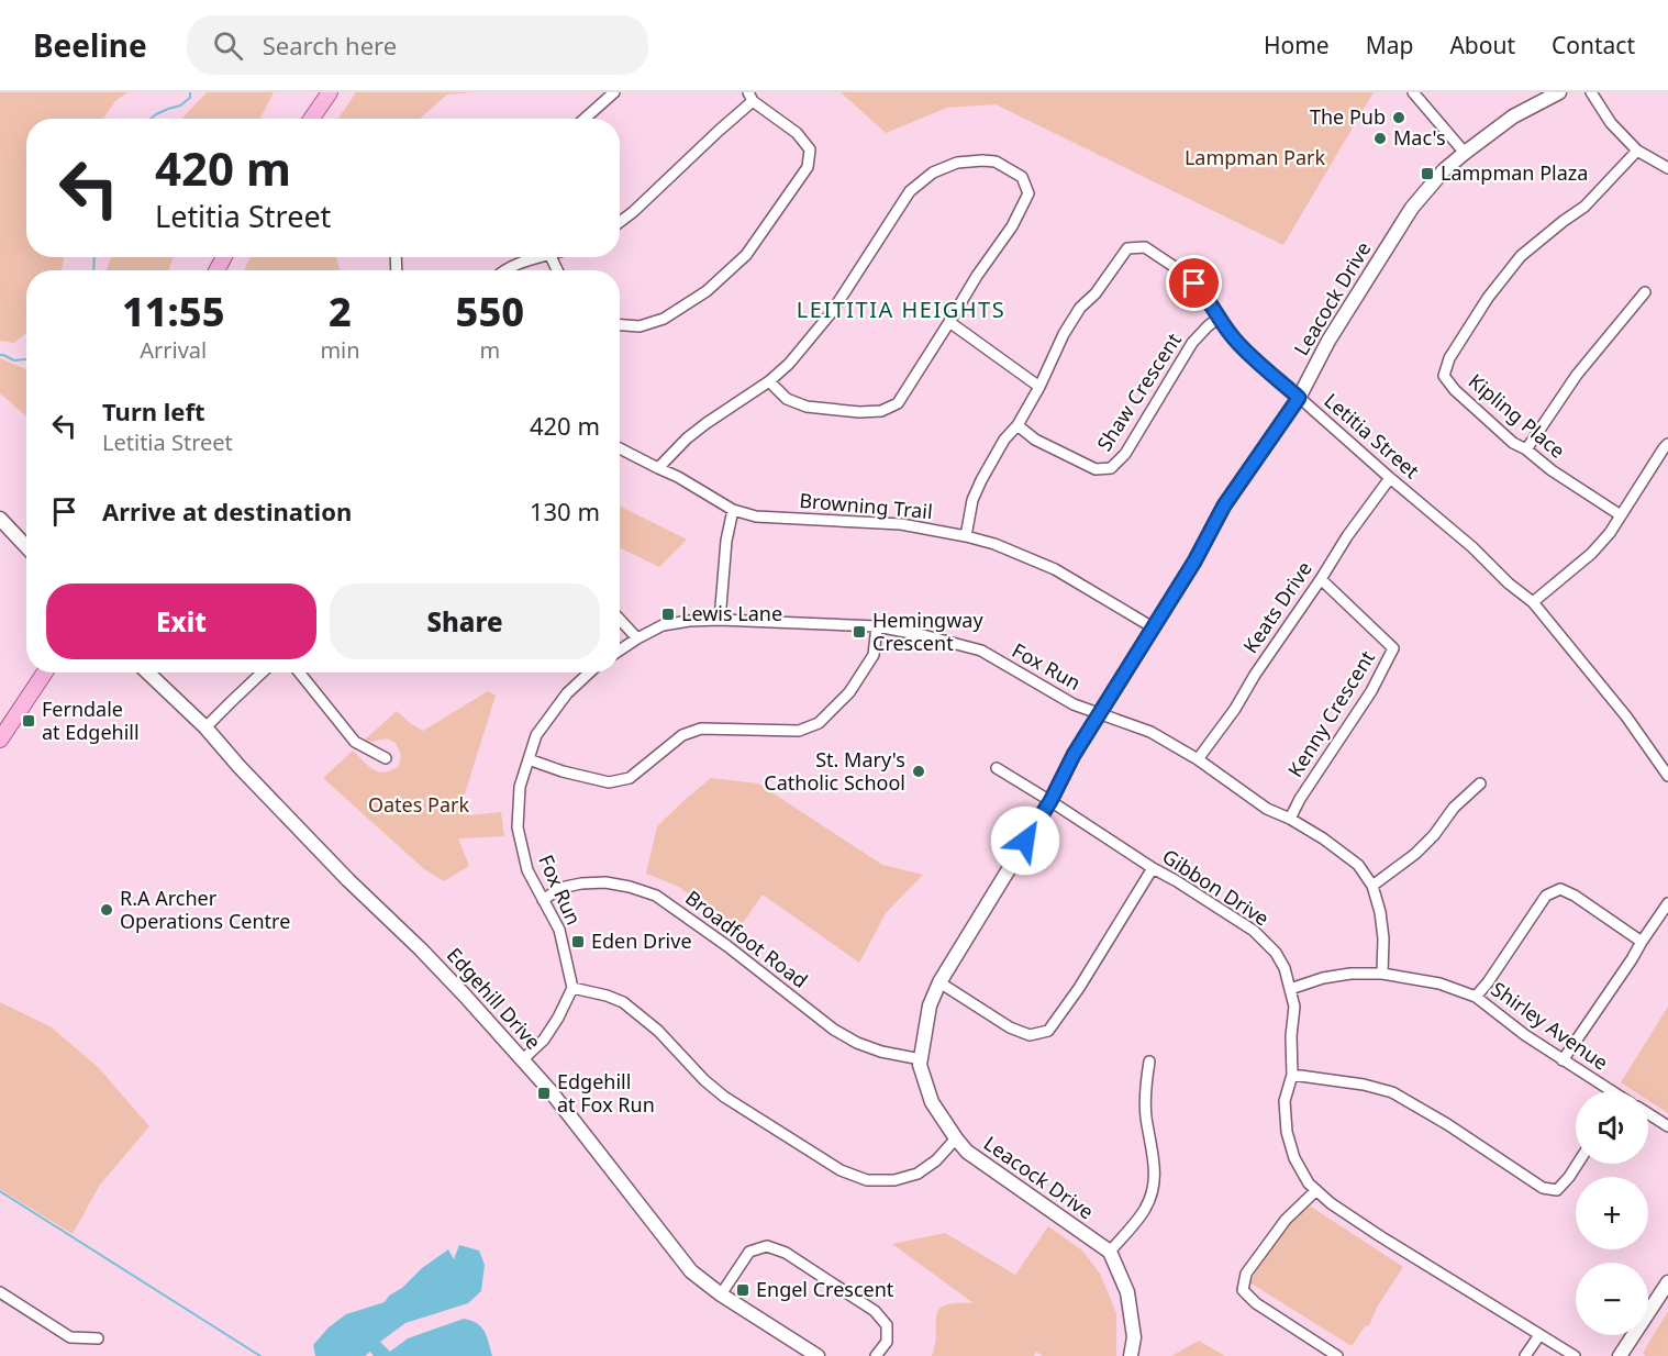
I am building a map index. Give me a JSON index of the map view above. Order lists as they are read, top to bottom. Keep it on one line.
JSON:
{"streets":{"street":["Leacock Drive","Shaw Crescent","Kipling Place","Letitia Street","Browning Trail","Keats Drive","Fox Run","Kenny Crescent","Gibbon Drive","Broadfoot Road","Edgehill Drive","Shirley Avenue"]},"crossings":[["Leacock Drive","Letitia Street"],["Leacock Drive","Browning Trail"],["Leacock Drive","Fox Run"],["Leacock Drive","Gibbon Drive"],["Leacock Drive","Broadfoot Road"],["Shaw Crescent","Letitia Street"],["Letitia Street","Browning Trail"],["Letitia Street","Keats Drive"],["Keats Drive","Fox Run"],["Keats Drive","Kenny Crescent"],["Fox Run","Kenny Crescent"],["Fox Run","Broadfoot Road"],["Fox Run","Shirley Avenue"],["Gibbon Drive","Shirley Avenue"]],"districts":["LEITITIA HEIGHTS"],"parks":["Lampman Park","Oates Park"],"places":{"other":["The Pub","Mac's","St. Mary's Catholic School","R.A Archer Operations Centre"],"transit":["Lampman Plaza","Lewis Lane","Hemingway Crescent","Ferndale at Edgehill","Eden Drive","Edgehill at Fox Run","Engel Crescent"]},"page":{"header":"Beeline","search":"Search here","nav":["Home","Map","About","Contact"],"turn":["420 m","Letitia Street"],"eta":["11:55","Arrival","2","min","550","m"],"list":[{"name":"Turn left","note":"Letitia Street","value":"420 m"},{"name":"Arrive at destination","value":"130 m"}],"buttons":["Exit","Share"],"map_buttons":["+","−"]}}
